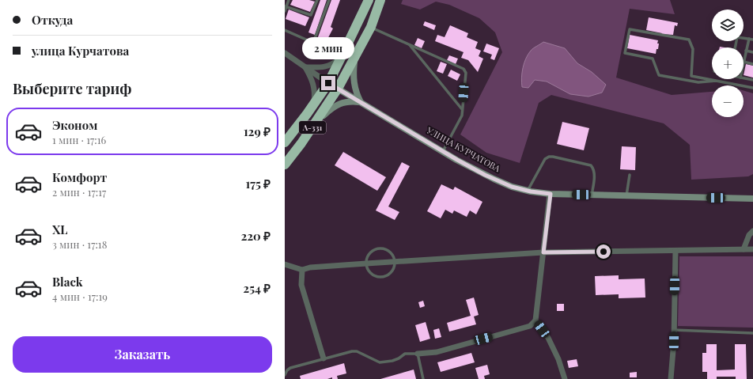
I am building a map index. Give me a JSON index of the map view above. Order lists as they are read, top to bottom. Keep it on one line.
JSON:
{"streets":{"highway":["А-331","УЛИЦА КУРЧАТОВА"]},"crossings":[["А-331","УЛИЦА КУРЧАТОВА"]],"page":{"banner":["Откуда","улица Курчатова"],"map_buttons":["+","−"],"bubble":"2 мин","heading":"Выберите тариф","list":[{"name":"Эконом","note":"1 мин · 17:16","value":"129 ₽"},{"name":"Комфорт","note":"2 мин · 17:17","value":"175 ₽"},{"name":"XL","note":"3 мин · 17:18","value":"220 ₽"},{"name":"Black","note":"4 мин · 17:19","value":"254 ₽"}],"buttons":"Заказать"}}
